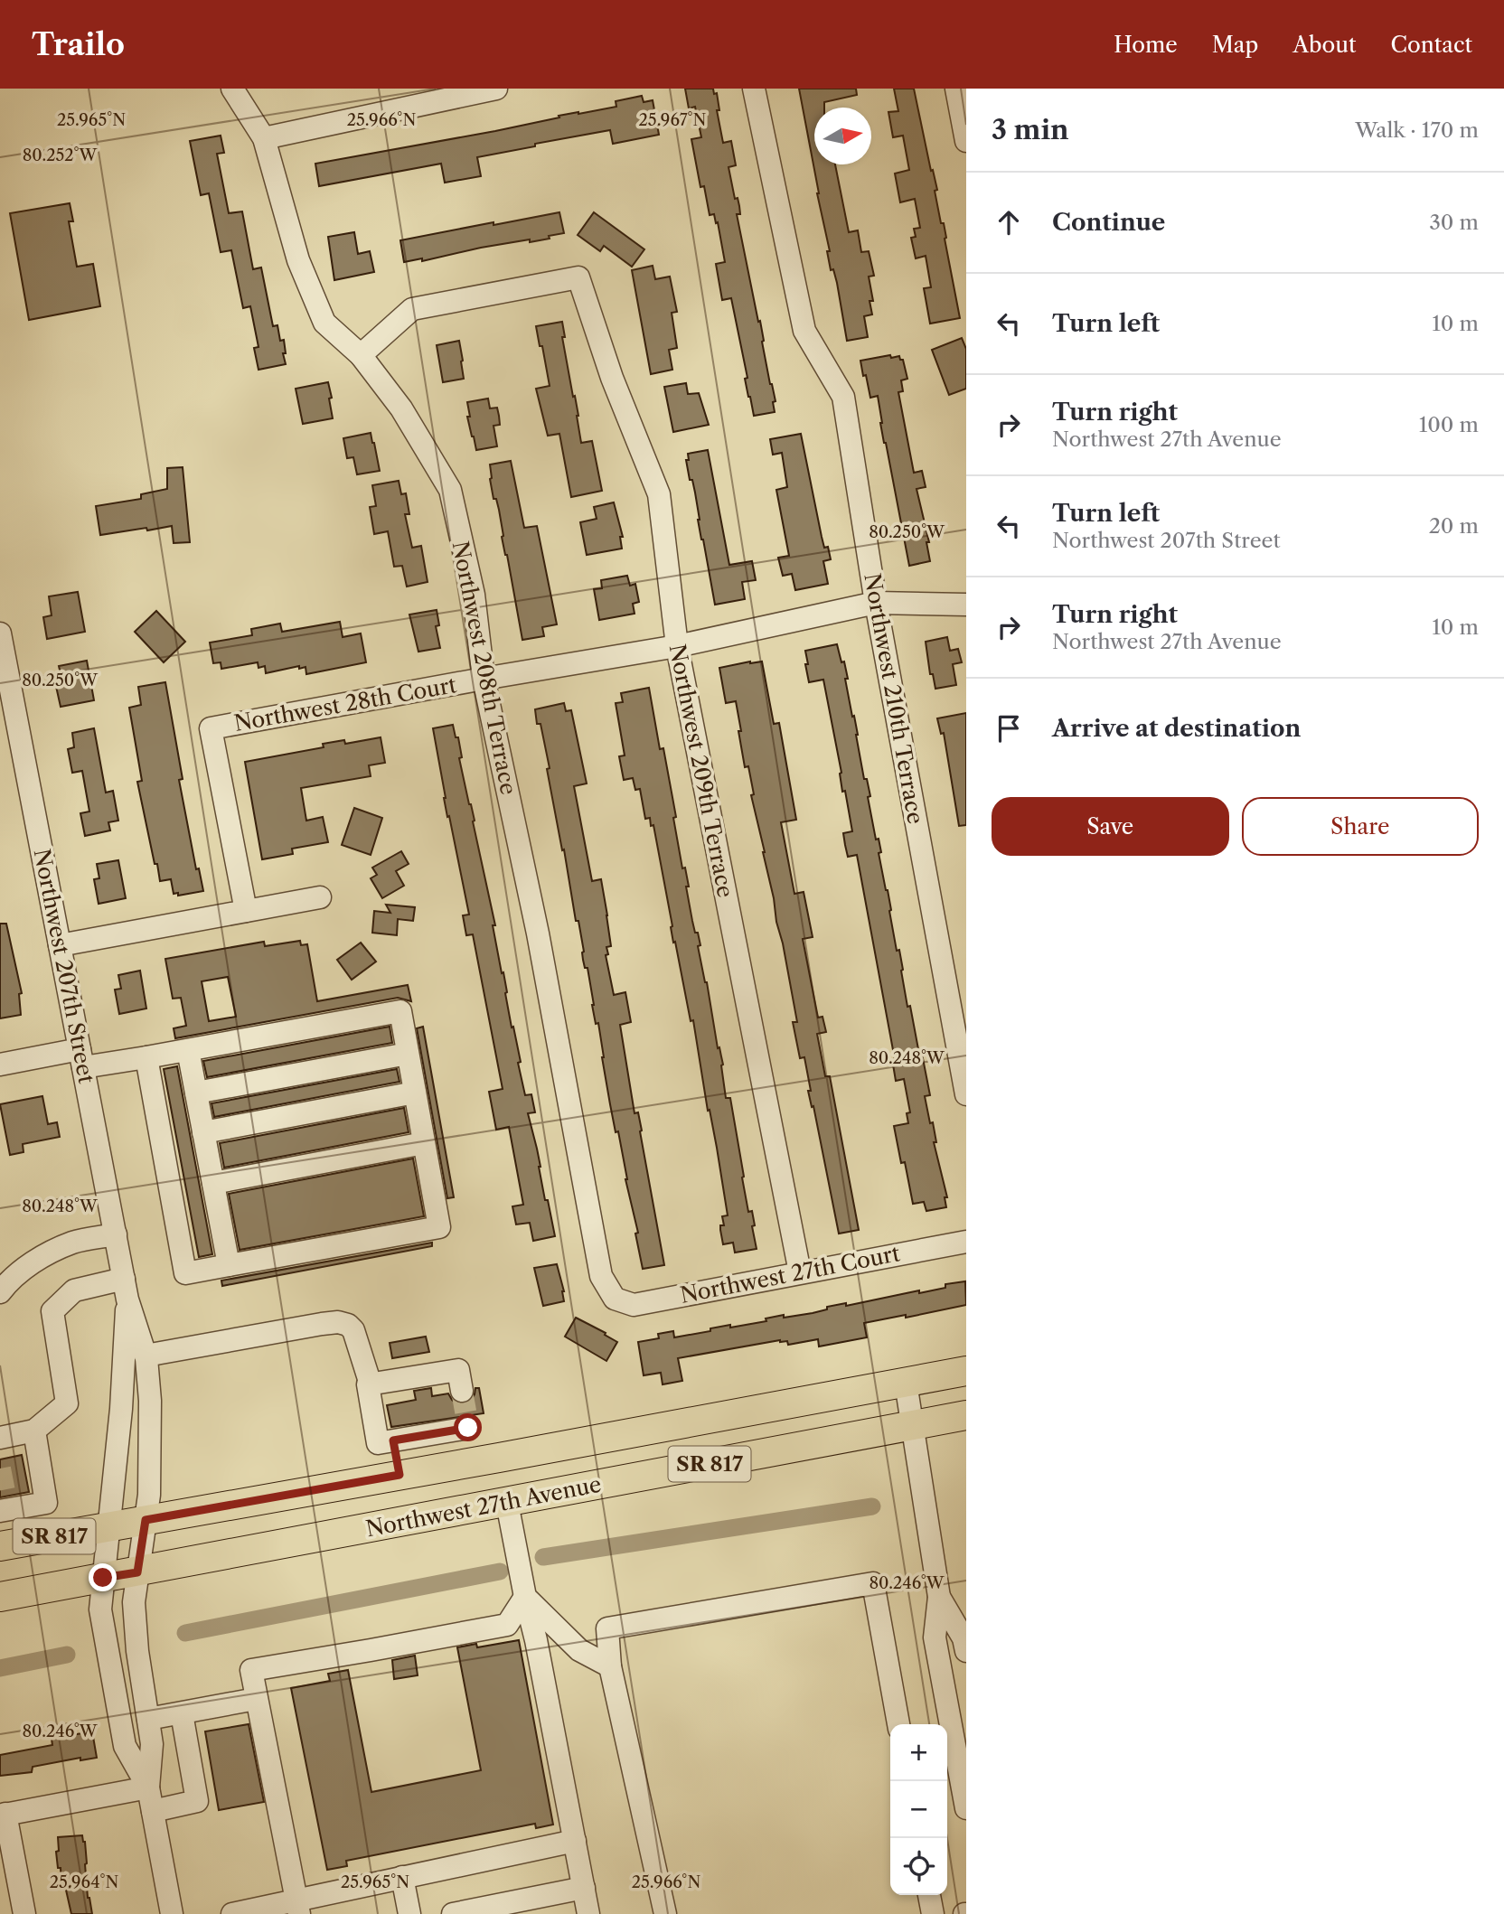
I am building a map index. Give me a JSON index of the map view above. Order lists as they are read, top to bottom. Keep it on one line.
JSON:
{"streets":{"main road":["SR 817","Northwest 27th Avenue"],"street":["Northwest 208th Terrace","Northwest 210th Terrace","Northwest 28th Court","Northwest 209th Terrace","Northwest 207th Street","Northwest 27th Court"]},"crossings":[["Northwest 208th Terrace","Northwest 28th Court"],["Northwest 208th Terrace","Northwest 209th Terrace"],["Northwest 208th Terrace","Northwest 27th Court"],["Northwest 210th Terrace","Northwest 28th Court"],["Northwest 28th Court","Northwest 209th Terrace"],["Northwest 209th Terrace","Northwest 27th Court"],["Northwest 207th Street","Northwest 27th Avenue"]],"north":"right","page":{"header":"Trailo","nav":["Home","Map","About","Contact"],"heading":["3 min","Walk · 170 m"],"list":[["Continue","30 m"],["Turn left","10 m"],["Turn right","Northwest 27th Avenue","100 m"],["Turn left","Northwest 207th Street","20 m"],["Turn right","Northwest 27th Avenue","10 m"],"Arrive at destination"],"buttons":["Save","Share"],"map_buttons":["+","−"]},"coordinates":["25.965°N","25.966°N","25.967°N","80.252°W","80.250°W","80.248°W","80.246°W","25.964°N"]}
